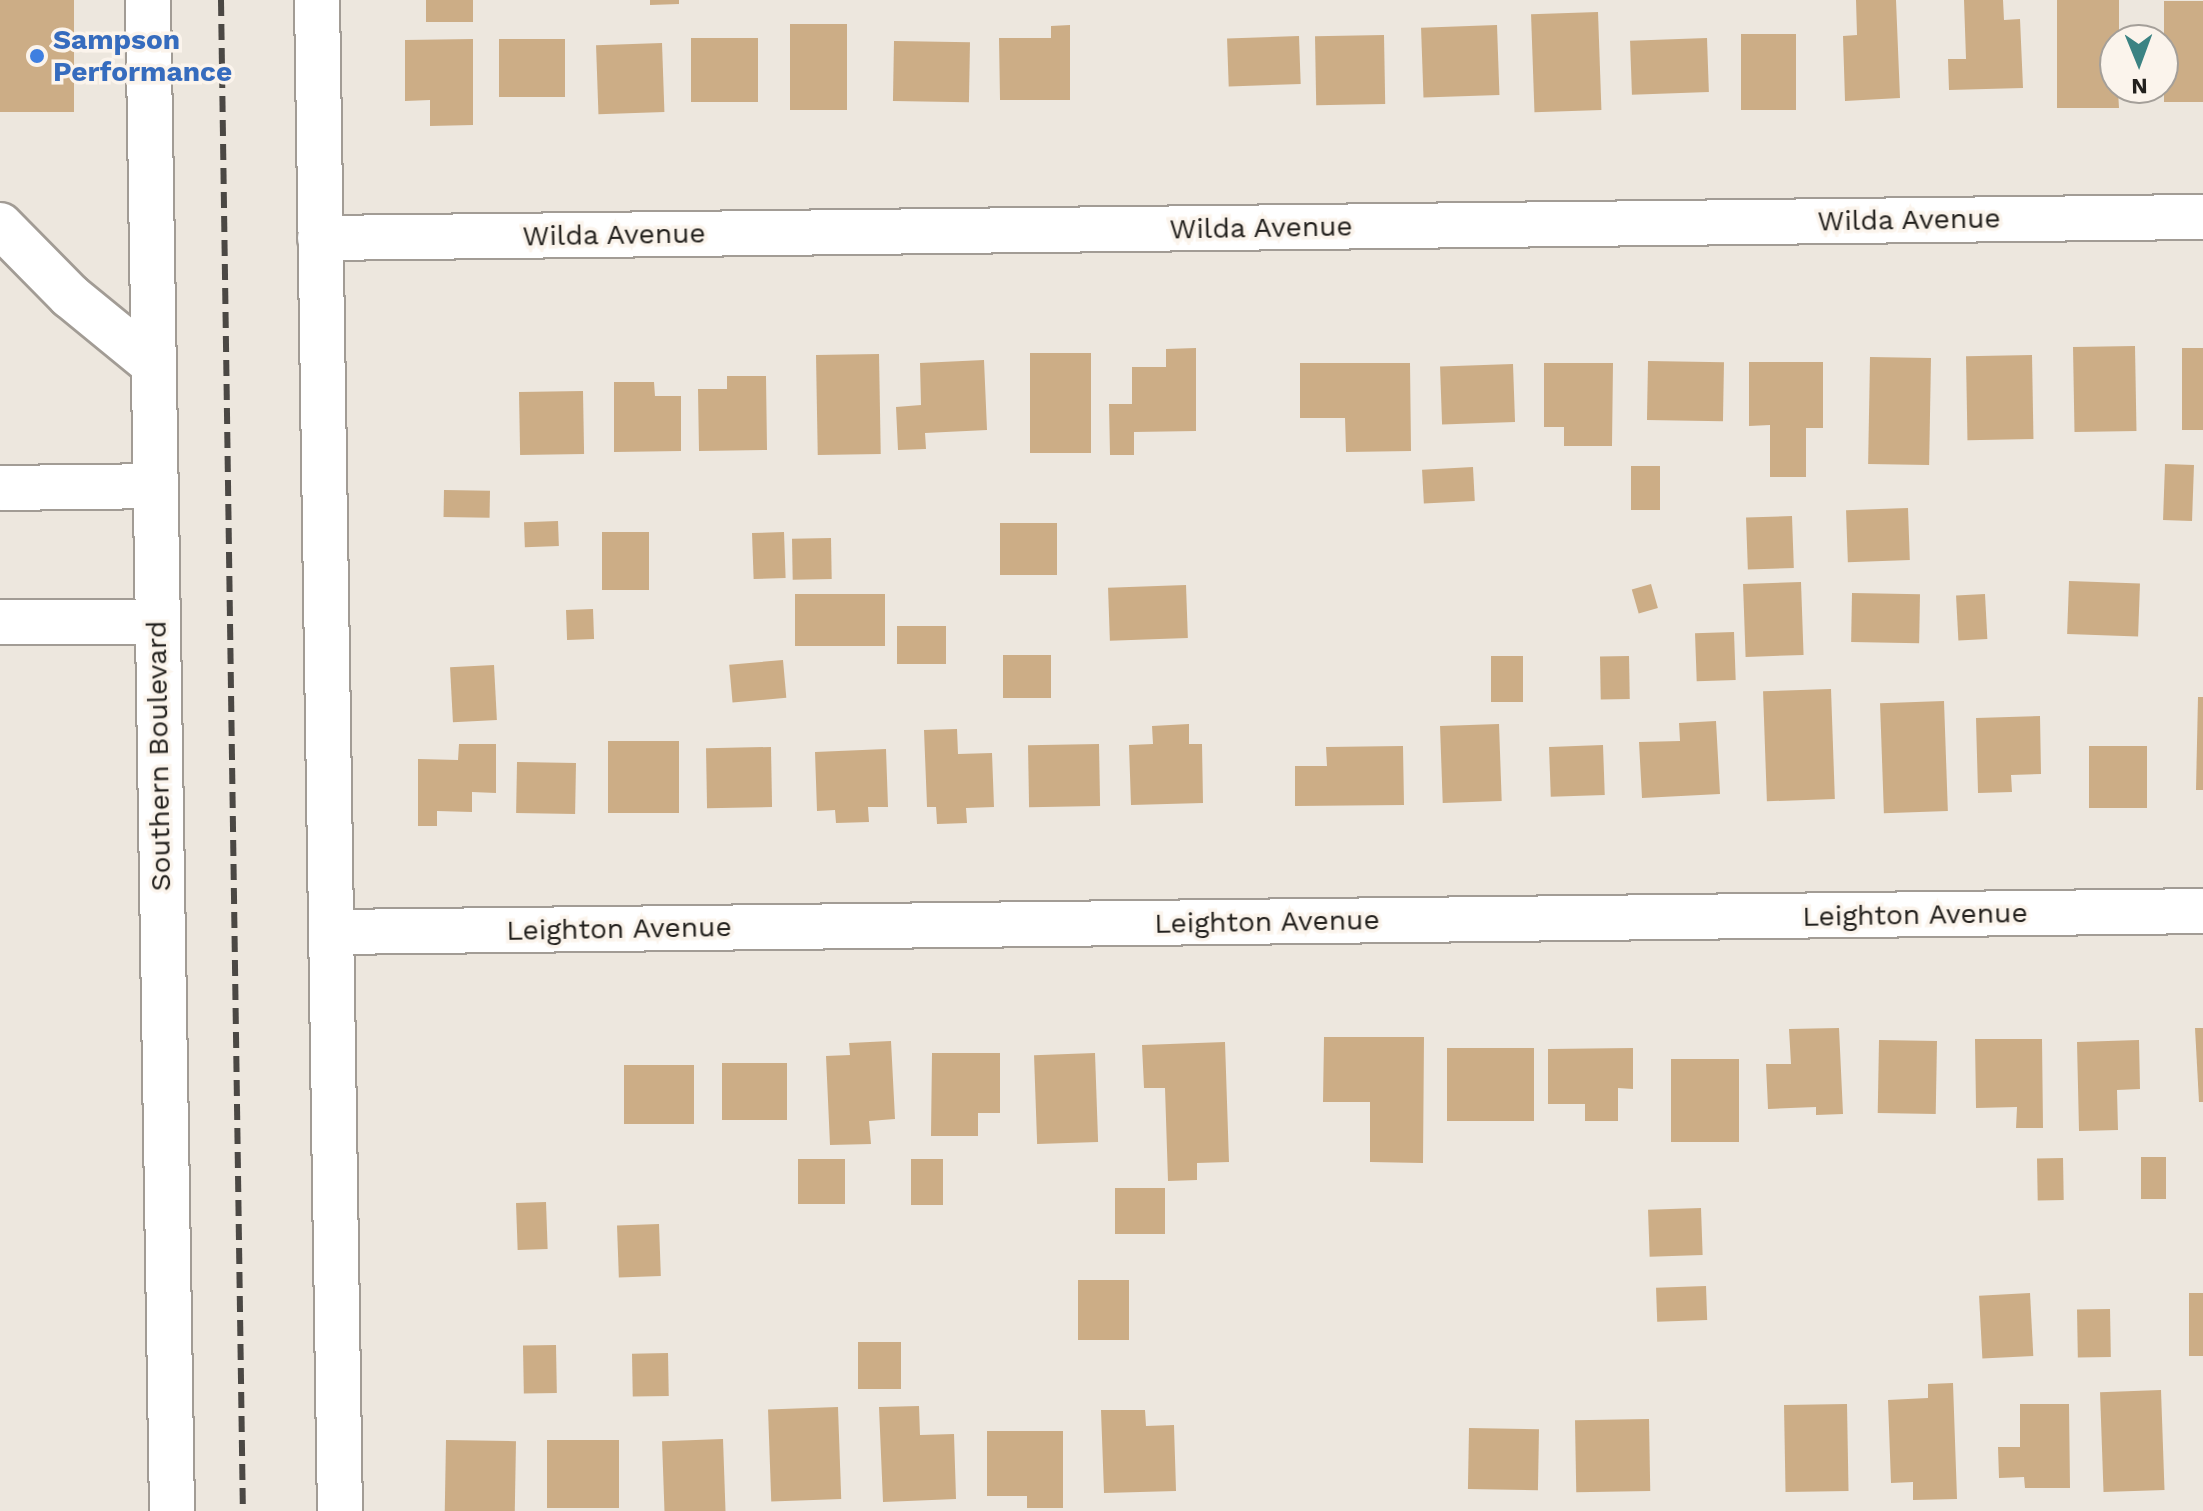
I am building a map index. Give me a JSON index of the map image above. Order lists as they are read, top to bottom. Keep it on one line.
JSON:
{"streets":{"street":["Wilda Avenue","Southern Boulevard","Leighton Avenue"]},"places":["Sampson Performance"],"north":"bottom"}
